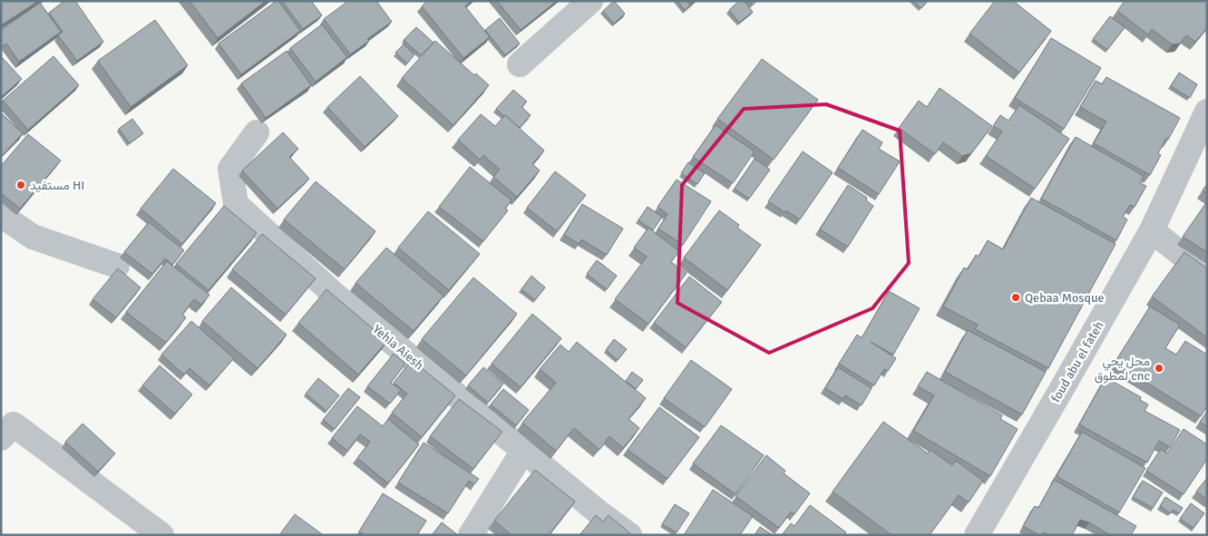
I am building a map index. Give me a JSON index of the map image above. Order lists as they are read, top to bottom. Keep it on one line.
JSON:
{"streets":{"street":["Yehia Aiesh","foud abu el fateh"]},"places":["مستفيد HI","Qebaa Mosque","محل يحي لمطوق cnc"]}
